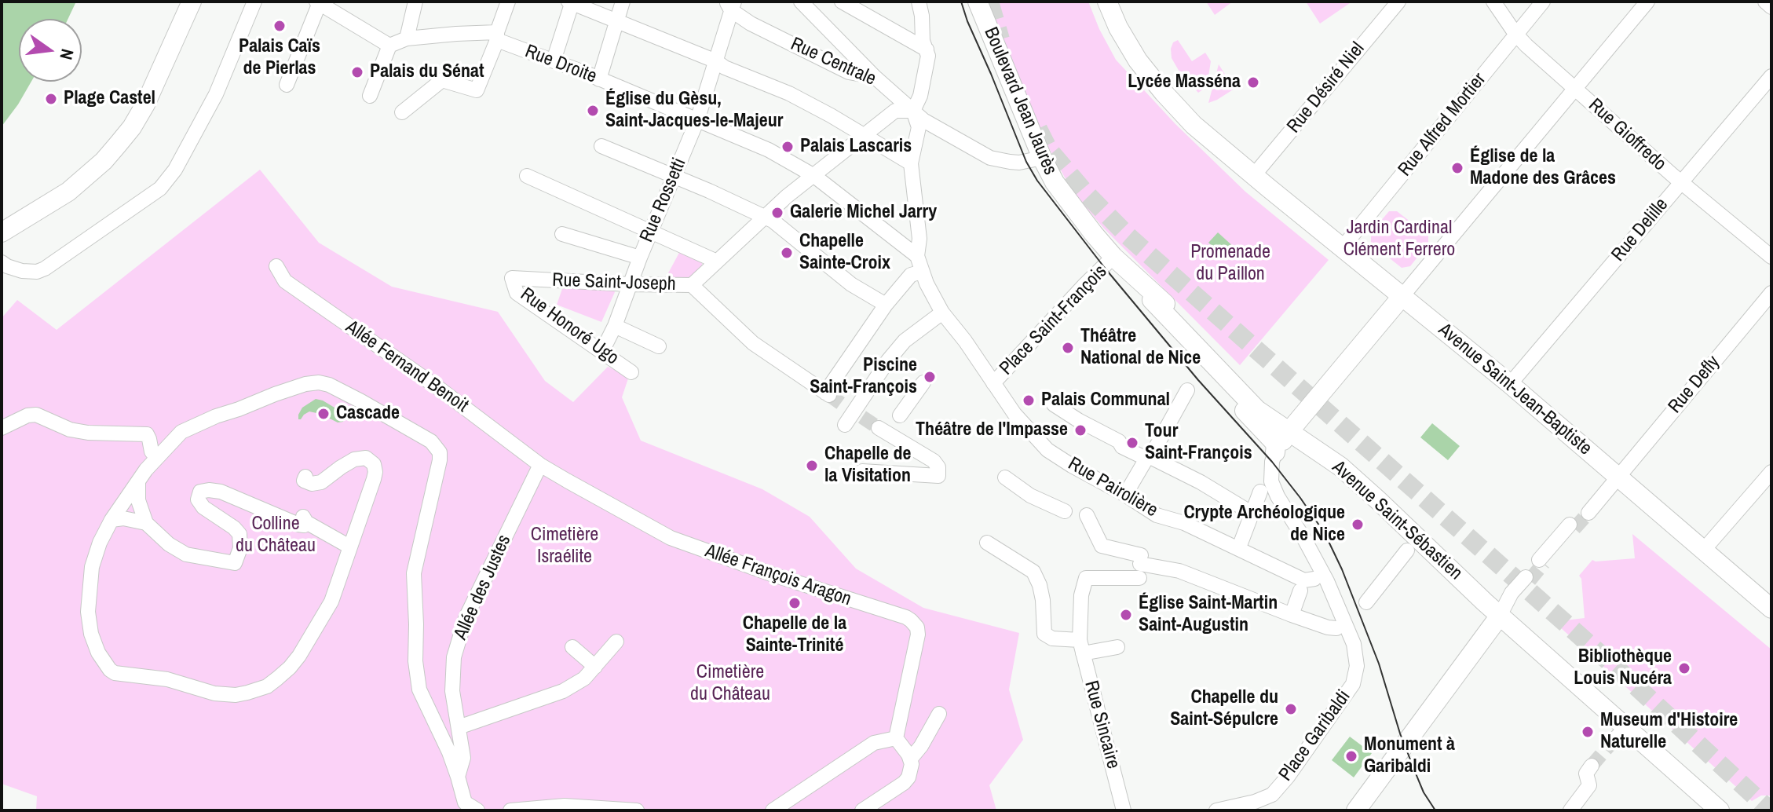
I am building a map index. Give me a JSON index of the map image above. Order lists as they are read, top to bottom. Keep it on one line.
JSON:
{"streets":{"main road":["Boulevard Jean Jaurès","Avenue Saint-Jean-Baptiste","Avenue Saint-Sébastien"],"street":["Rue Centrale","Rue Droite","Rue Désiré Niel","Rue Alfred Mortier","Rue Gioffredo","Rue Rossetti","Rue Delille","Rue Saint-Joseph","Place Saint-François","Rue Honoré Ugo","Allée Fernand Benoit","Rue Defly","Rue Pairolière","Allée François Aragon","Allée des Justes","Rue Sincaire","Place Garibaldi"]},"crossings":[["Rue Centrale","Boulevard Jean Jaurès"],["Rue Centrale","Rue Rossetti"],["Rue Centrale","Rue Saint-Joseph"],["Rue Centrale","Rue Pairolière"],["Rue Droite","Rue Rossetti"],["Rue Droite","Rue Saint-Joseph"],["Rue Droite","Rue Pairolière"],["Rue Désiré Niel","Avenue Saint-Jean-Baptiste"],["Boulevard Jean Jaurès","Place Saint-François"],["Boulevard Jean Jaurès","Avenue Saint-Sébastien"],["Boulevard Jean Jaurès","Place Garibaldi"],["Rue Alfred Mortier","Rue Gioffredo"],["Rue Alfred Mortier","Avenue Saint-Jean-Baptiste"],["Rue Gioffredo","Rue Delille"],["Rue Rossetti","Rue Saint-Joseph"],["Rue Rossetti","Rue Honoré Ugo"],["Rue Delille","Avenue Saint-Jean-Baptiste"],["Rue Saint-Joseph","Rue Honoré Ugo"],["Rue Saint-Joseph","Rue Pairolière"],["Place Saint-François","Rue Pairolière"],["Allée Fernand Benoit","Allée François Aragon"],["Allée Fernand Benoit","Allée des Justes"],["Rue Defly","Avenue Saint-Jean-Baptiste"],["Allée François Aragon","Allée des Justes"]],"parks":["Jardin Cardinal Clément Ferrero","Promenade du Paillon","Colline du Château","Cimetière Israélite","Cimetière du Château"],"places":["Palais Caïs de Pierlas","Palais du Sénat","Lycée Masséna","Plage Castel","Église du Gèsu, Saint-Jacques-le-Majeur","Palais Lascaris","Église de la Madone des Grâces","Galerie Michel Jarry","Chapelle Sainte-Croix","Théâtre National de Nice","Piscine Saint-François","Palais Communal","Cascade","Théâtre de l'Impasse","Tour Saint-François","Chapelle de la Visitation","Crypte Archéologique de Nice","Chapelle de la Sainte-Trinité","Église Saint-Martin Saint-Augustin","Bibliothèque Louis Nucéra","Chapelle du Saint-Sépulcre","Museum d'Histoire Naturelle","Monument à Garibaldi"],"north":"right"}
